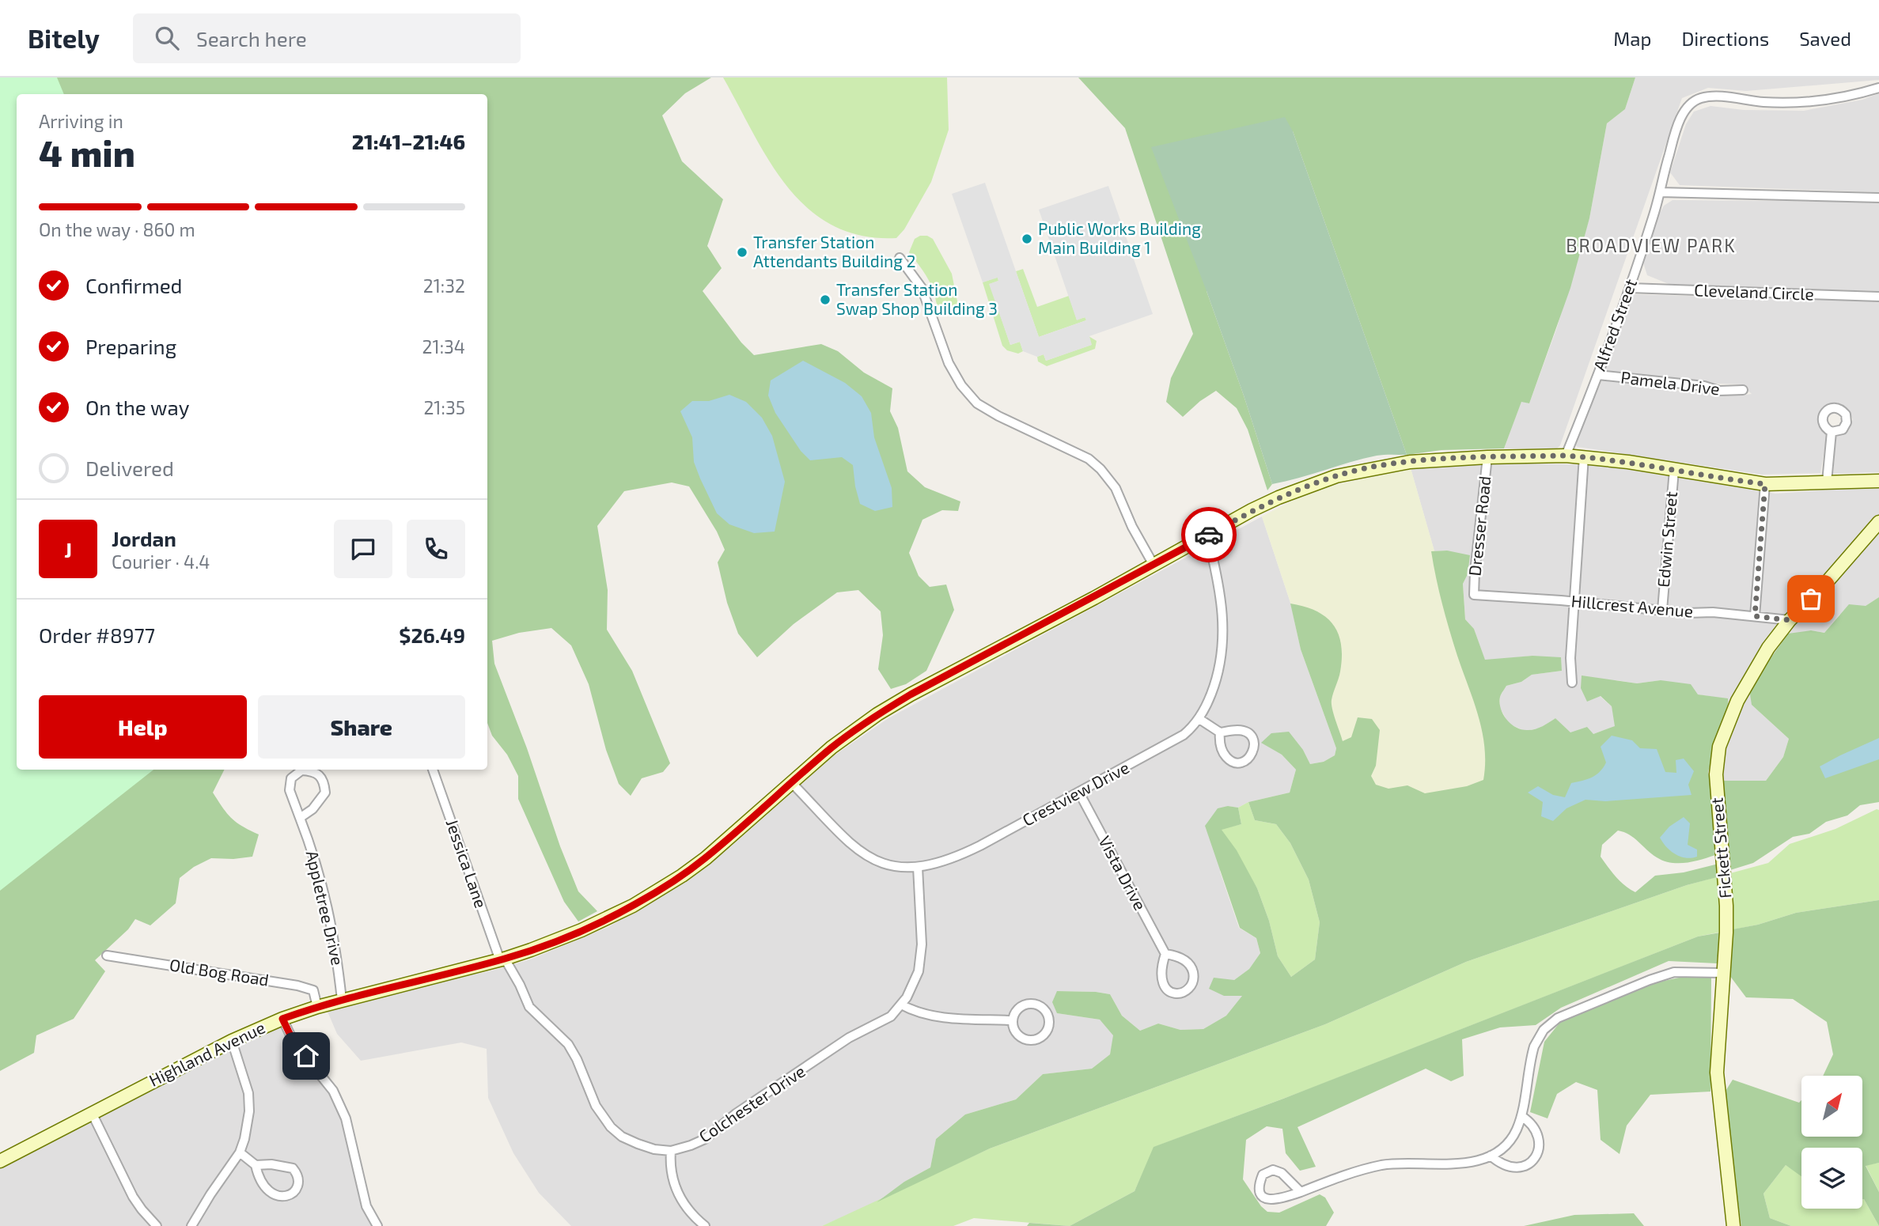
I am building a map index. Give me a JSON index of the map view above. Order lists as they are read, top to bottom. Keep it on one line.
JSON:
{"streets":{"street":["Cleveland Circle","Alfred Street","Pamela Drive","Dresser Road","Edwin Street","Hillcrest Avenue","Crestview Drive","Fickett Street","Jessica Lane","Vista Drive","Appletree Drive","Old Bog Road","Highland Avenue","Colchester Drive"]},"crossings":[["Cleveland Circle","Alfred Street"],["Alfred Street","Pamela Drive"],["Alfred Street","Highland Avenue"],["Dresser Road","Hillcrest Avenue"],["Dresser Road","Highland Avenue"],["Edwin Street","Hillcrest Avenue"],["Edwin Street","Highland Avenue"],["Hillcrest Avenue","Fickett Street"],["Crestview Drive","Vista Drive"],["Crestview Drive","Highland Avenue"],["Crestview Drive","Colchester Drive"],["Jessica Lane","Highland Avenue"],["Jessica Lane","Colchester Drive"],["Appletree Drive","Highland Avenue"],["Old Bog Road","Highland Avenue"]],"districts":["BROADVIEW PARK"],"places":["Public Works Building Main Building 1","Transfer Station Attendants Building 2","Transfer Station Swap Shop Building 3"],"north":"top right","page":{"header":"Bitely","search":"Search here","nav":["Map","Directions","Saved"],"heading":["4 min","Arriving in","21:41–21:46"],"panel":["Jordan","Courier · 4.4","Order #8977","$26.49"],"bar":"On the way · 860 m","list":[["Confirmed","21:32"],["Preparing","21:34"],["On the way","21:35"],"Delivered"],"round":"J","buttons":["Help","Share"]}}
